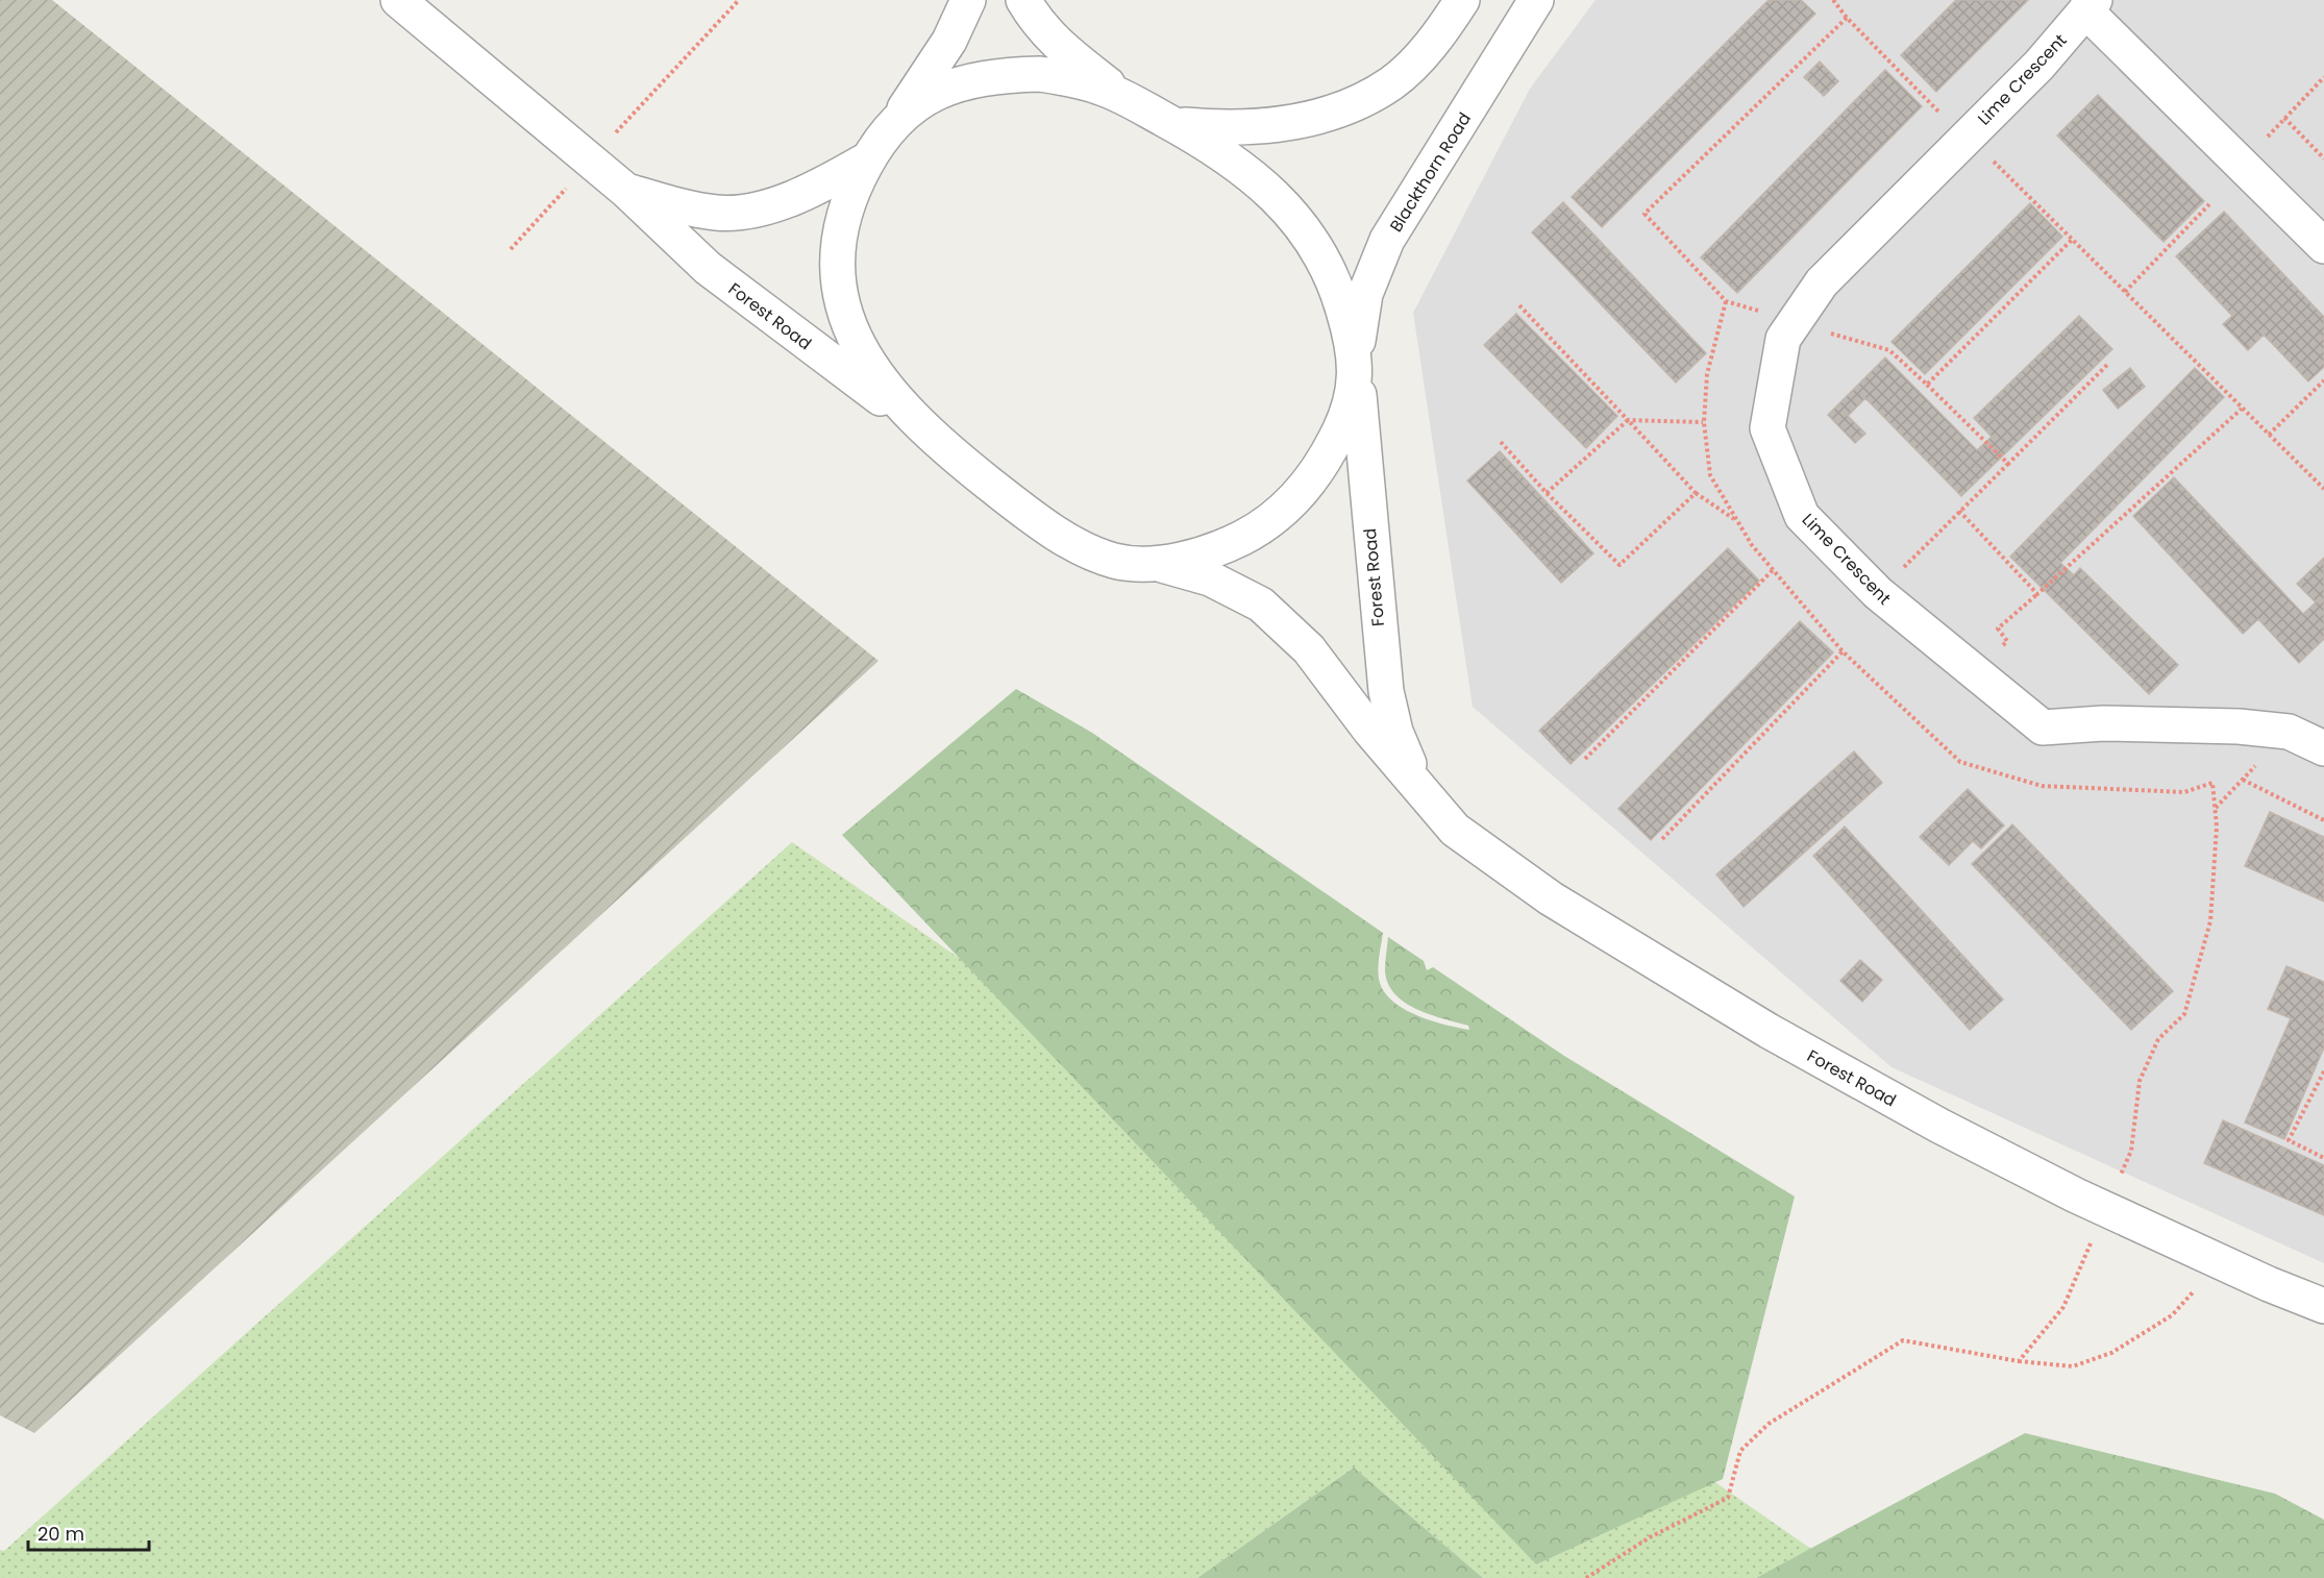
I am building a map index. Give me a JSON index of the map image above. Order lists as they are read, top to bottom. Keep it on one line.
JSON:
{"streets":{"street":["Lime Crescent","Blackthorn Road","Forest Road"]},"crossings":[["Blackthorn Road","Forest Road"]],"scale_bar":"20 m"}
